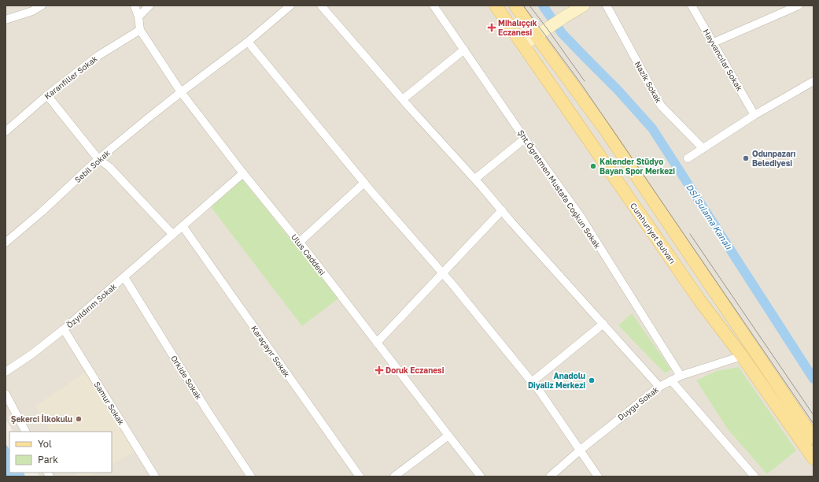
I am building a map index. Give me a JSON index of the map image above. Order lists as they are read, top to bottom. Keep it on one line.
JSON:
{"streets":{"main road":["Cumhuriyet Bulvarı"],"street":["Hayvancılar Sokak","Karanfiller Sokak","Nazik Sokak","Sebil Sokak","Şht.Öğretmen Mustafa Coşkun Sokak","Ulus Caddesi","Özyıldırım Sokak","Karaçayır Sokak","Orkide Sokak","Samur Sokak","Duygu Sokak"]},"crossings":[["Karanfiller Sokak","Ulus Caddesi"],["Sebil Sokak","Ulus Caddesi"],["Şht.Öğretmen Mustafa Coşkun Sokak","Duygu Sokak"],["Cumhuriyet Bulvarı","Duygu Sokak"],["Ulus Caddesi","Özyıldırım Sokak"],["Özyıldırım Sokak","Karaçayır Sokak"],["Özyıldırım Sokak","Orkide Sokak"],["Özyıldırım Sokak","Samur Sokak"]],"water":["DSİ Sulama Kanalı"],"places":{"health":["Mihalıççık Eczanesi","Doruk Eczanesi"],"other":["Odunpazarı Belediyesi","Kalender Stüdyo Bayan Spor Merkezi","Anadolu Diyaliz Merkezi","Şekerci İlkokulu"]},"legend":["Yol","Park"]}
